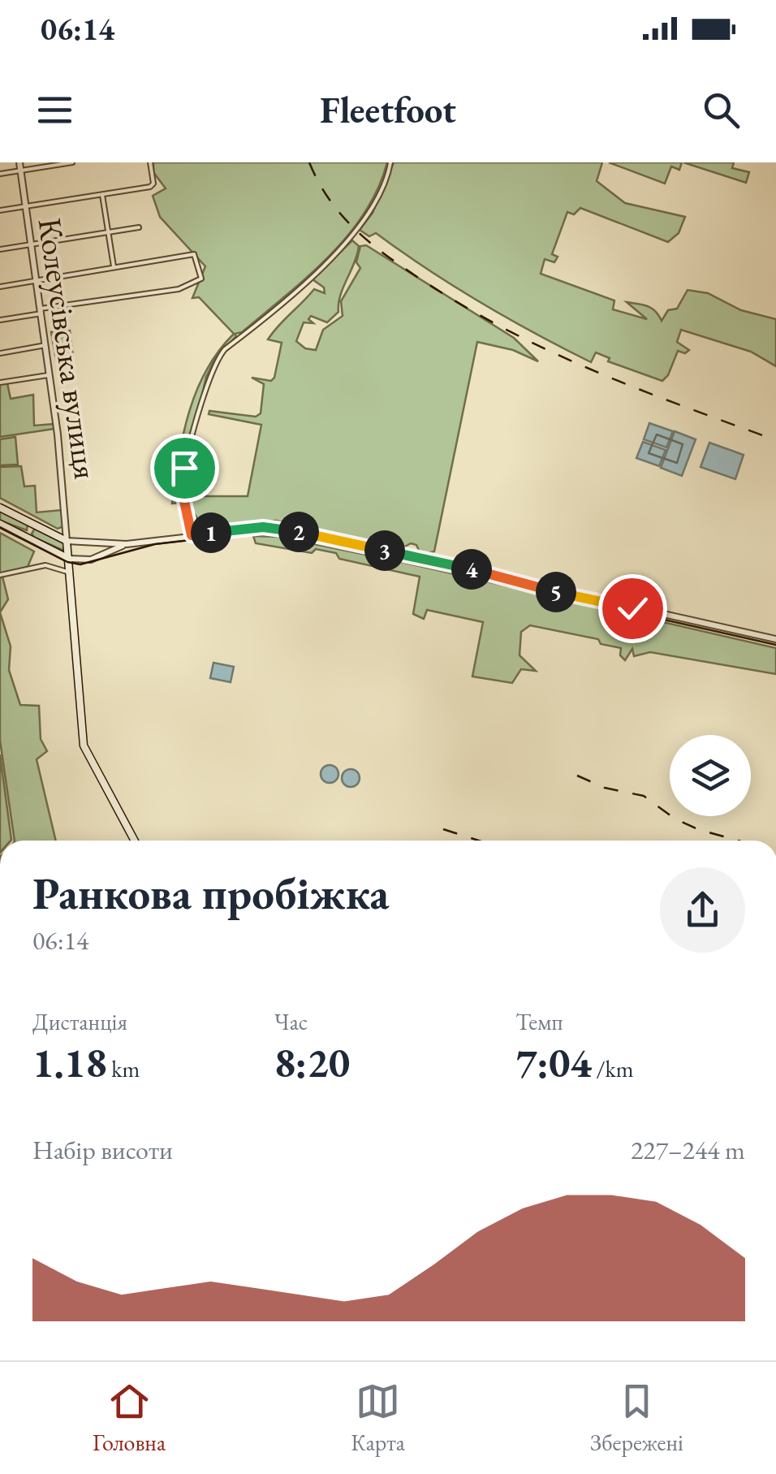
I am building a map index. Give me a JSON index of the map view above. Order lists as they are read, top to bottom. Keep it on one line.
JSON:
{"streets":{"street":["Колеусівська вулиця"]},"page":{"status":"06:14","header":"Fleetfoot","pins":["2","1","3","4","5"],"heading":["Ранкова пробіжка","06:14"],"stats":[["Дистанція","1.18 km"],["Час","8:20"],["Темп","7:04 /km"]],"chart":["Набір висоти","227–244 m"],"tabs":["Головна","Карта","Збережені"]}}
